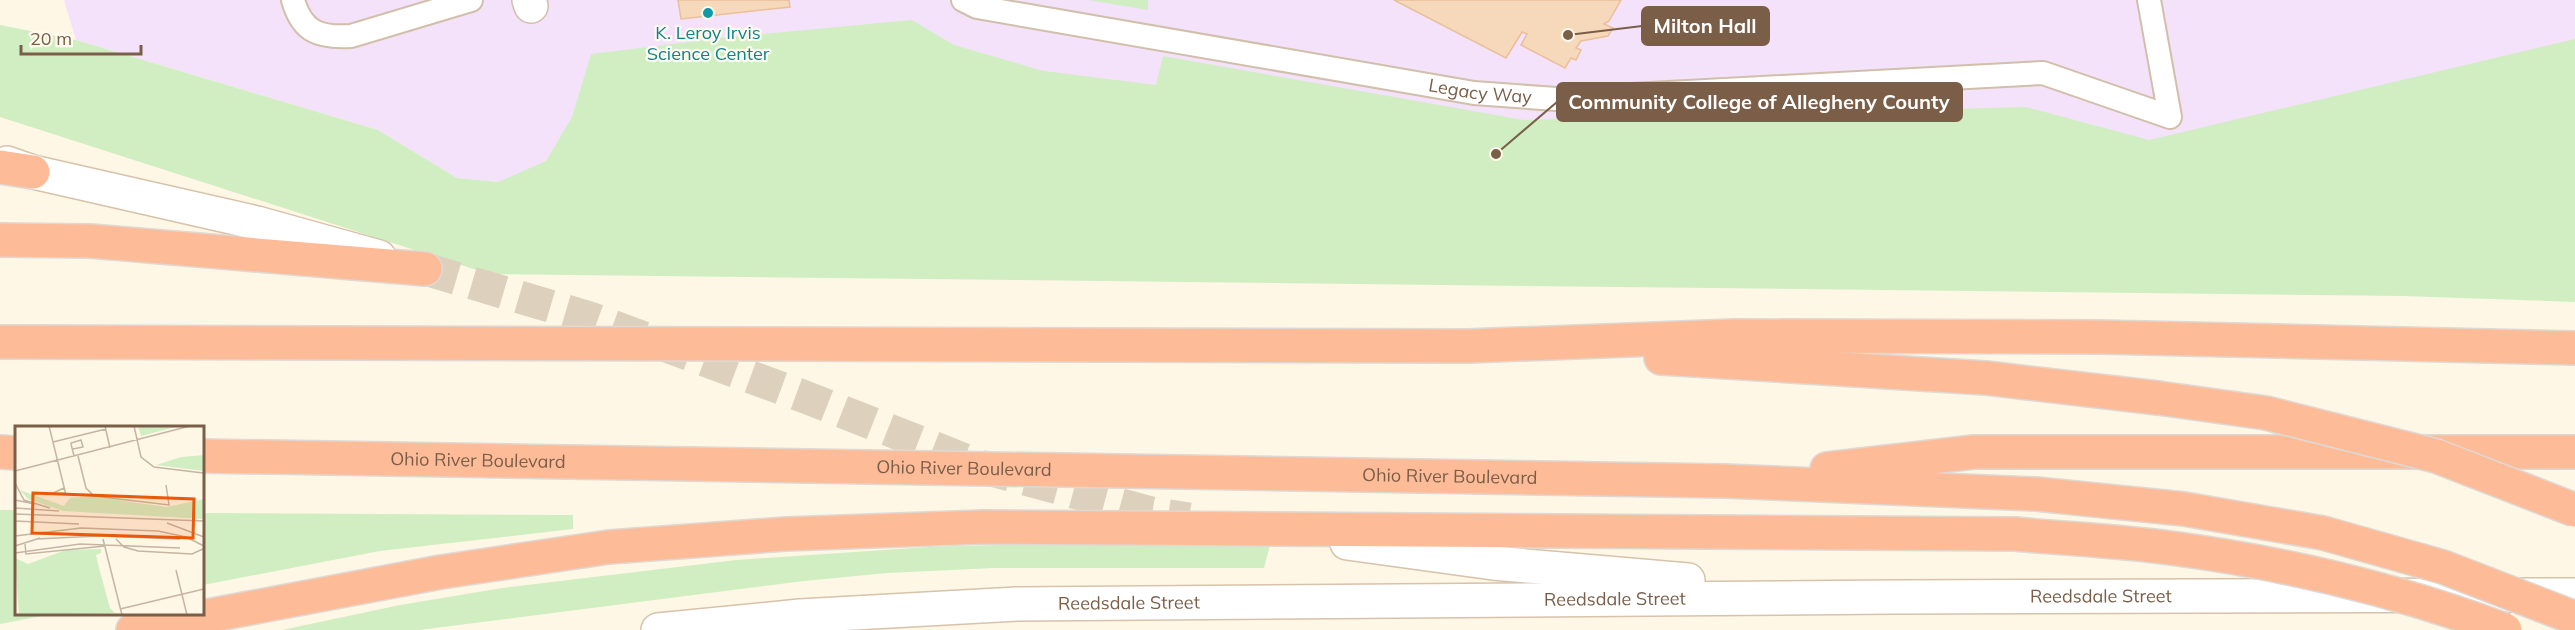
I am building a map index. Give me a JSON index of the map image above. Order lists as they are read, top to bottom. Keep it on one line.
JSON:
{"streets":{"highway":["Ohio River Boulevard"],"main road":["Reedsdale Street"],"lane":["Legacy Way"]},"places":["K. Leroy Irvis Science Center","Milton Hall","Community College of Allegheny County"],"scale_bar":"20 m"}
